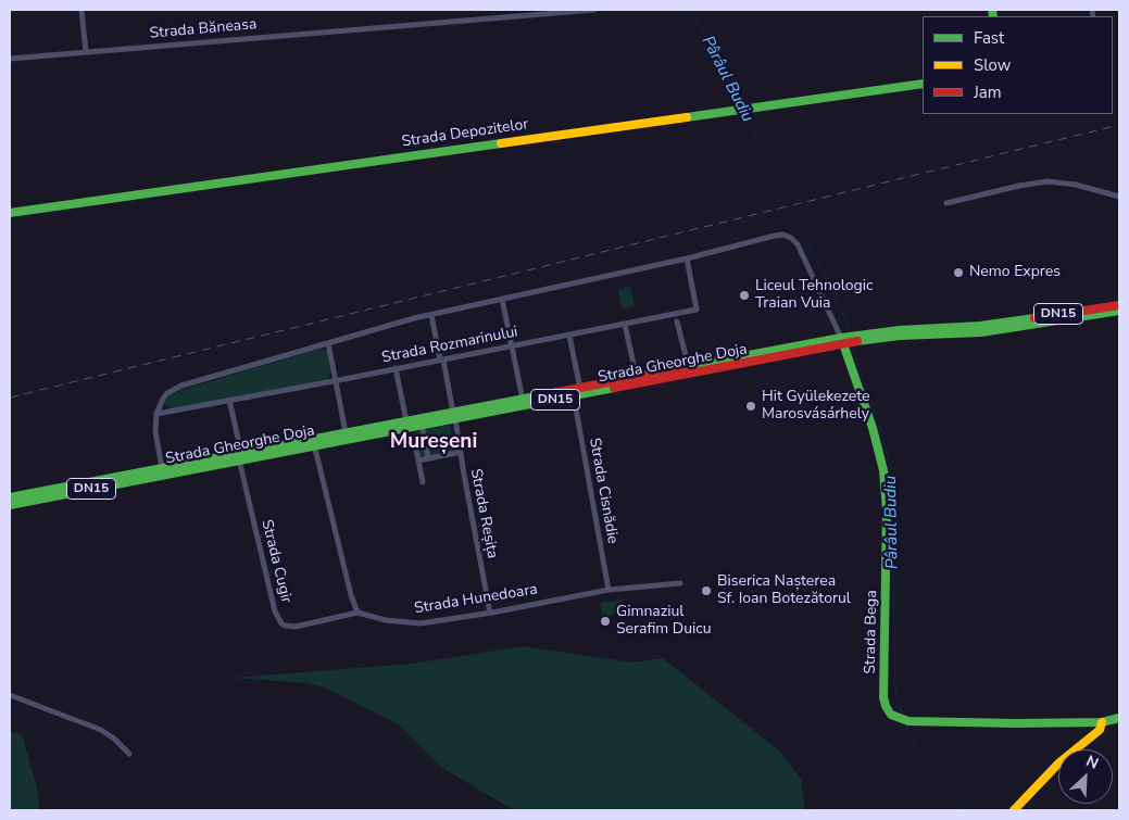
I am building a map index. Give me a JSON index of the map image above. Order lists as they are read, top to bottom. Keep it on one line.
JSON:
{"streets":{"main road":["Strada Depozitelor","DN15","Strada Gheorghe Doja","Strada Bega"],"street":["Strada Băneasa","Strada Rozmarinului","Strada Cisnădie","Strada Reșița","Strada Cugir","Strada Hunedoara"]},"crossings":[["Strada Rozmarinului","Strada Gheorghe Doja"],["Strada Rozmarinului","Strada Reșița"],["Strada Rozmarinului","Strada Bega"],["Strada Gheorghe Doja","Strada Cisnădie"],["Strada Gheorghe Doja","Strada Reșița"],["Strada Gheorghe Doja","Strada Cugir"],["Strada Gheorghe Doja","Strada Bega"],["Strada Cisnădie","Strada Hunedoara"],["Strada Reșița","Strada Hunedoara"],["Strada Cugir","Strada Hunedoara"]],"districts":["Mureșeni"],"water":["Pârâul Budiu"],"places":["Nemo Expres","Liceul Tehnologic Traian Vuia","Hit Gyülekezete Marosvásárhely","Biserica Nașterea Sf. Ioan Botezătorul","Gimnaziul Serafim Duicu"],"legend":["Fast","Slow","Jam"],"north":"top right"}
